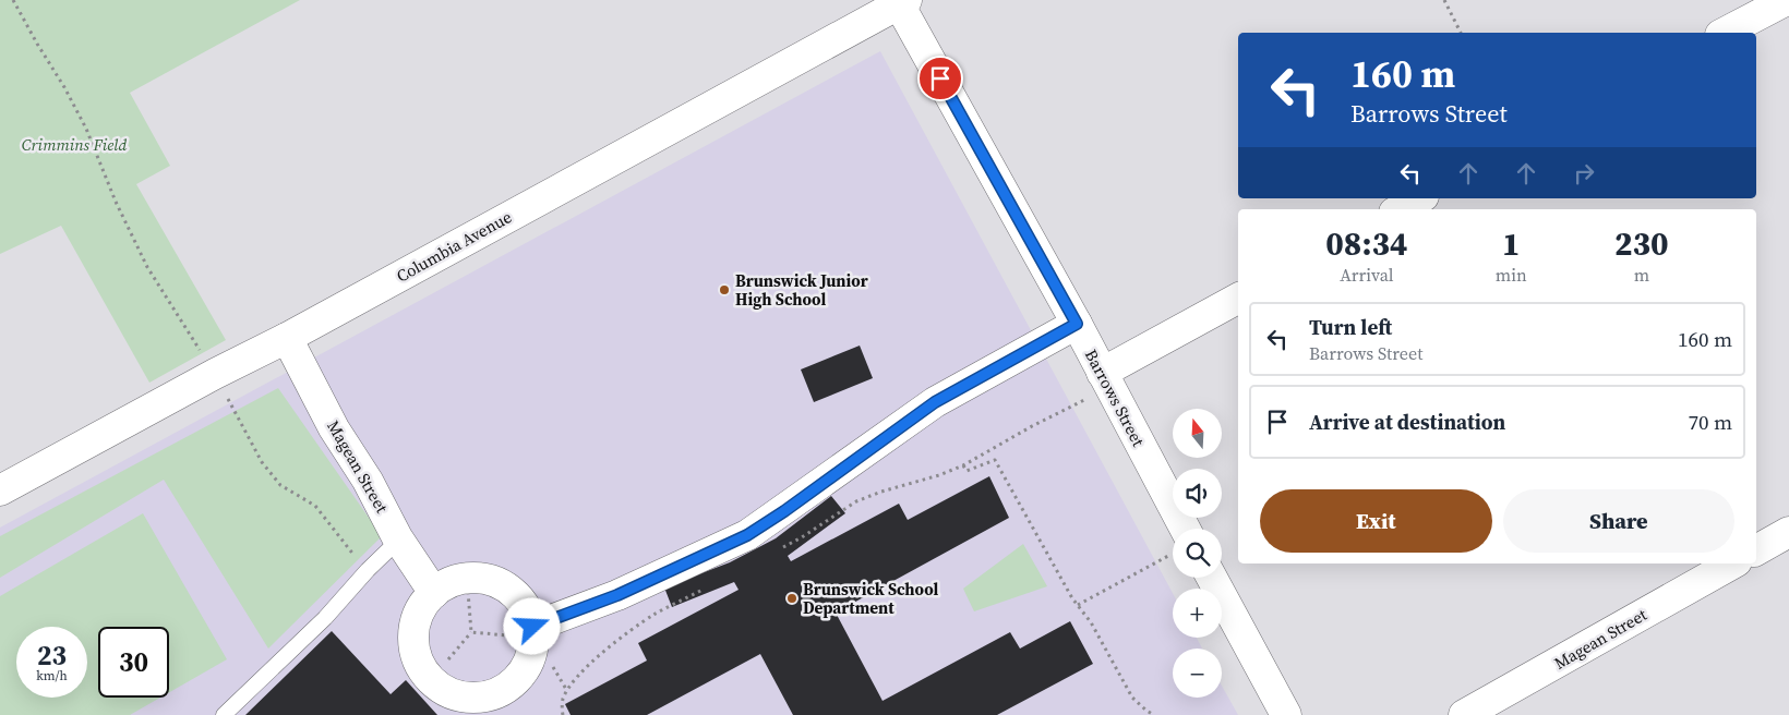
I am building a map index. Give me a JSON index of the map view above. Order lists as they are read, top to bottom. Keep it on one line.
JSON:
{"streets":{"street":["Columbia Avenue","Barrows Street","Magean Street"]},"crossings":[["Columbia Avenue","Barrows Street"],["Columbia Avenue","Magean Street"]],"parks":["Crimmins Field"],"places":["Brunswick Junior High School","Brunswick School Department"],"north":"top","page":{"turn":["160 m","Barrows Street"],"eta":["08:34","Arrival","1","min","230","m"],"list":[{"name":"Turn left","note":"Barrows Street","value":"160 m"},{"name":"Arrive at destination","value":"70 m"}],"map_buttons":["+","−"],"buttons":["Exit","Share"],"speed":"23 km/h","limit":"30"}}
